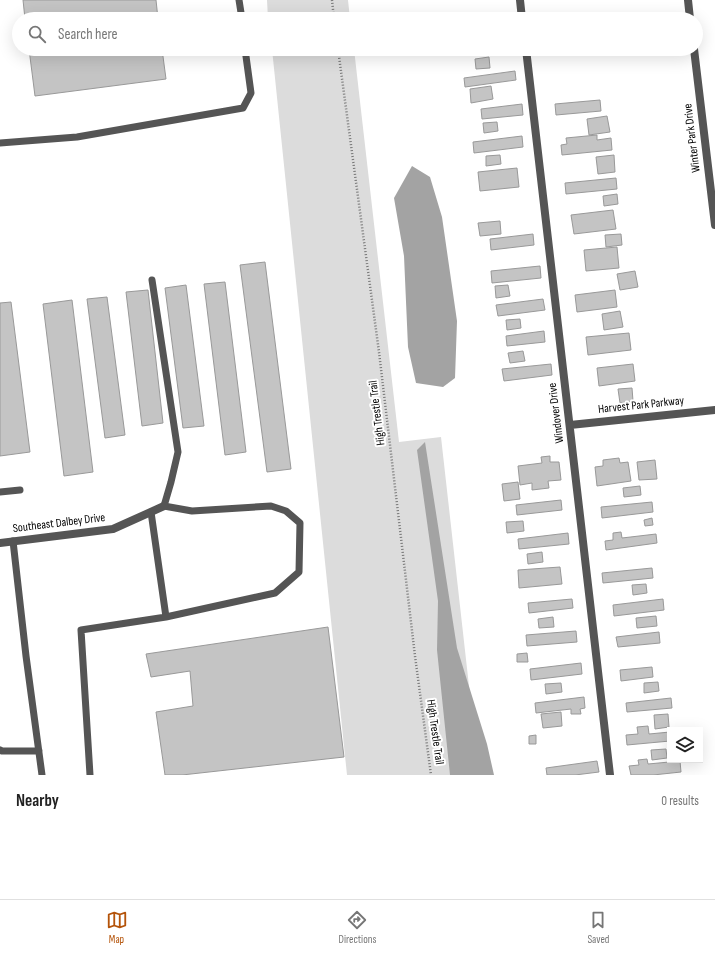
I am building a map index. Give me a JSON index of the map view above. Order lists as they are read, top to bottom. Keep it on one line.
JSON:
{"streets":{"street":["Winter Park Drive","Harvest Park Parkway","Windover Drive","Southeast Dalbey Drive"],"path":["High Trestle Trail"]},"crossings":[["Harvest Park Parkway","Windover Drive"]],"page":{"search":"Search here","heading":["Nearby","0 results"],"nav":["Map","Directions","Saved"]}}
